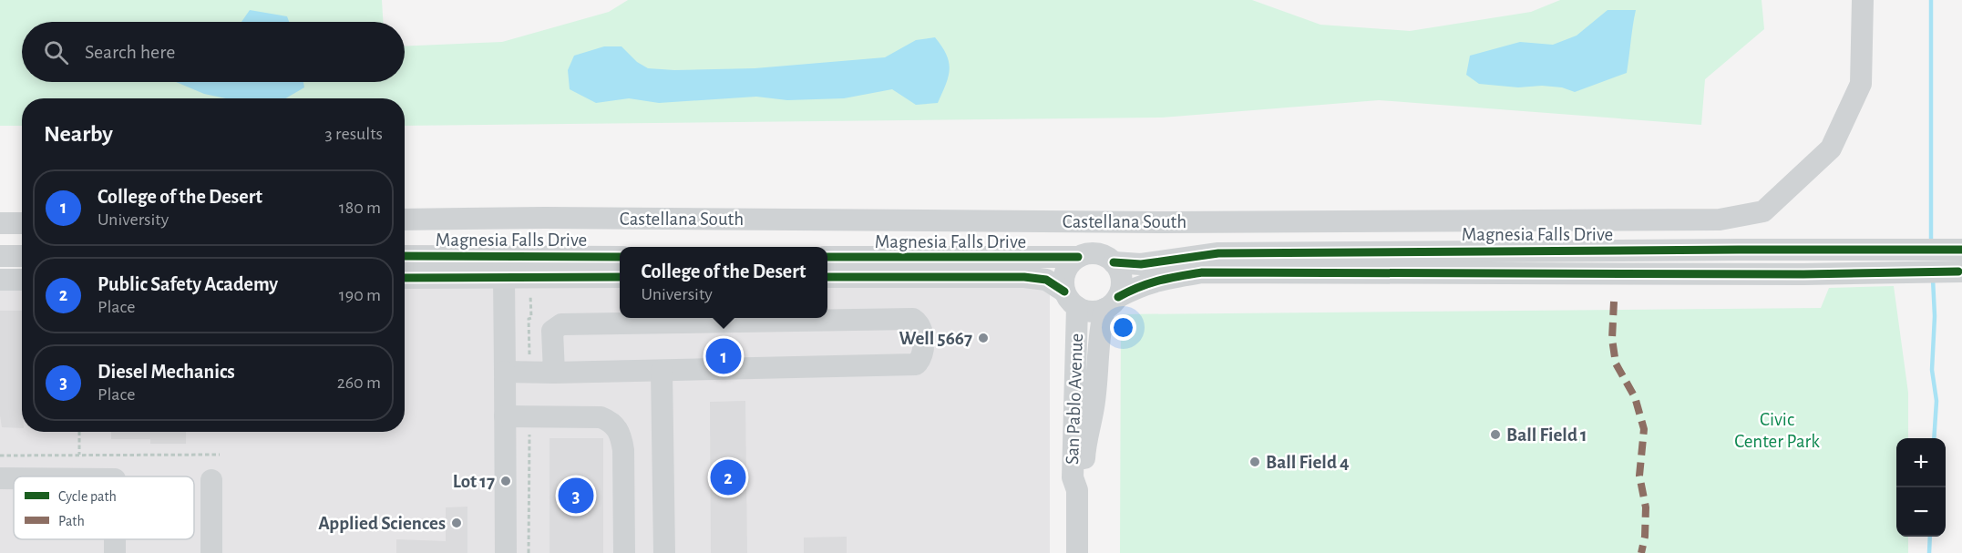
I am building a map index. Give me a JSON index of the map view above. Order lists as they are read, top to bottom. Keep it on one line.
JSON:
{"streets":{"street":["Castellana South","Magnesia Falls Drive","San Pablo Avenue"]},"crossings":[["Magnesia Falls Drive","San Pablo Avenue"]],"parks":["Civic Center Park"],"places":["Well 5667","Ball Field 1","Ball Field 4","Lot 17","Applied Sciences"],"legend":["Cycle path","Path"],"page":{"search":"Search here","heading":["Nearby","3 results"],"list":[{"mark":"1","name":"College of the Desert","note":"University","value":"180 m"},{"mark":"2","name":"Public Safety Academy","note":"Place","value":"190 m"},{"mark":"3","name":"Diesel Mechanics","note":"Place","value":"260 m"}],"popup":["College of the Desert","University"],"pins":["1","2","3"],"map_buttons":["+","−"]}}
